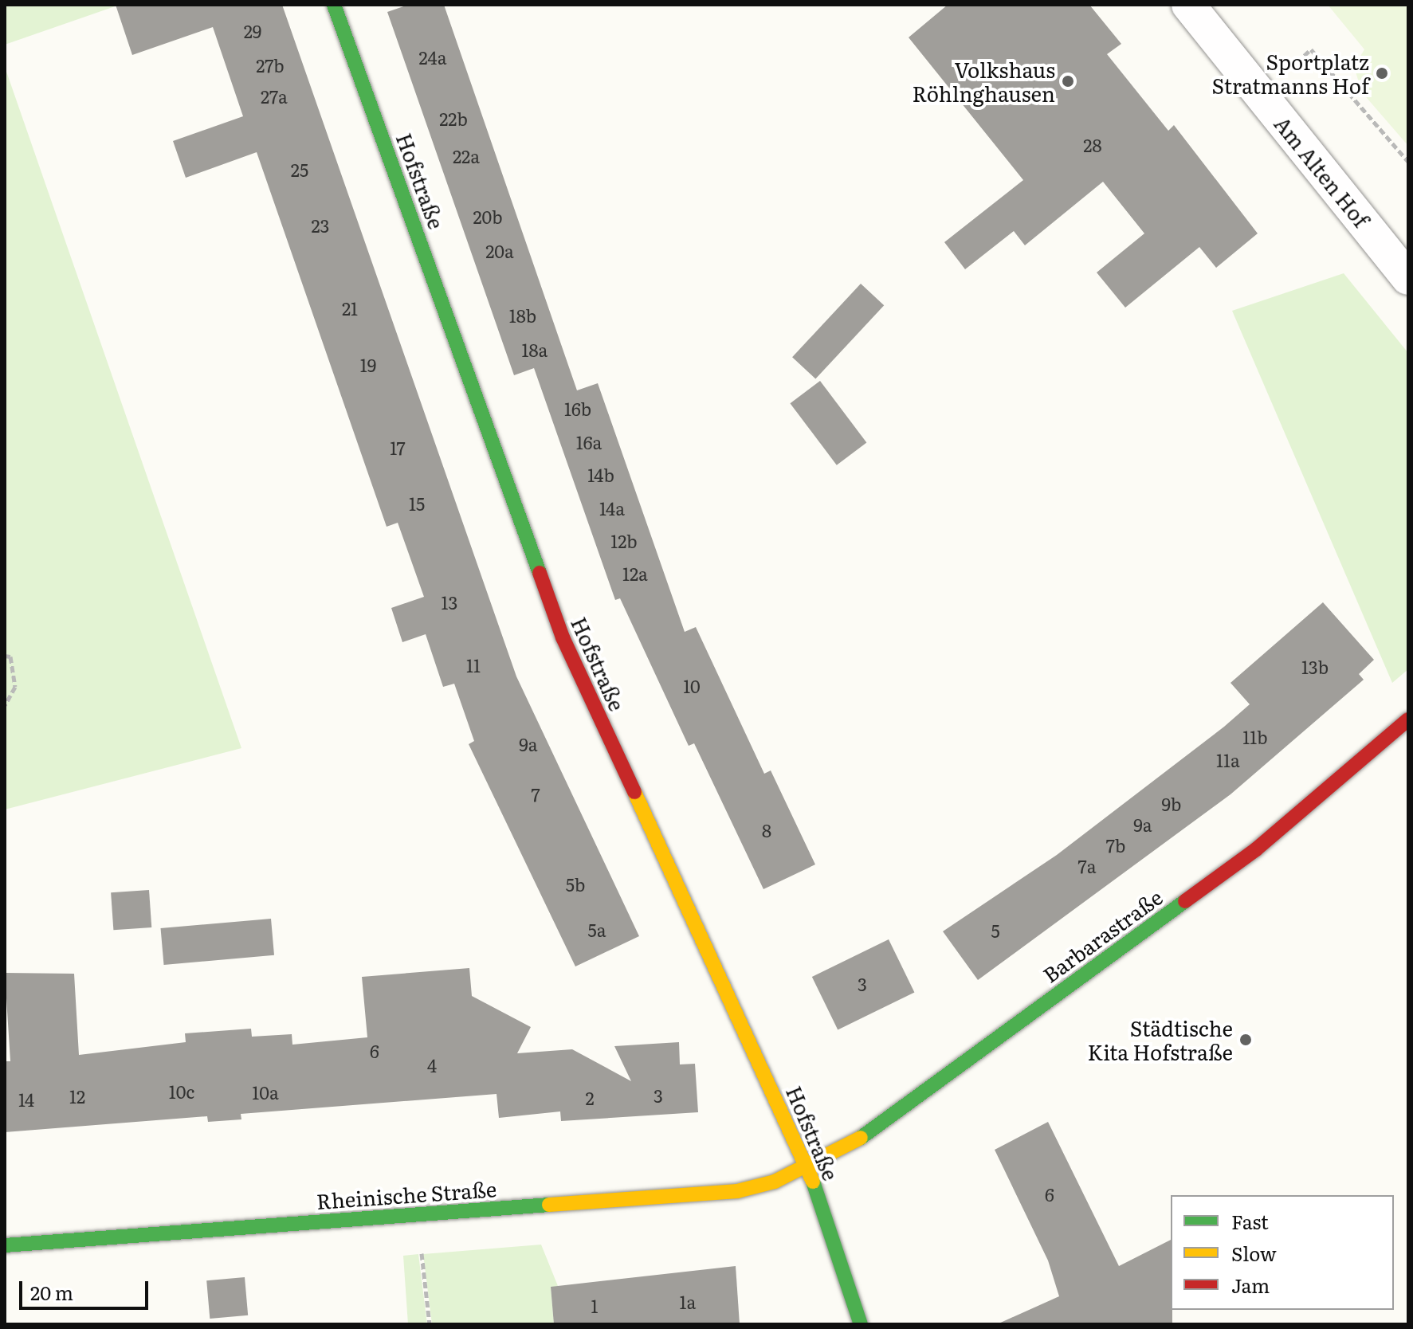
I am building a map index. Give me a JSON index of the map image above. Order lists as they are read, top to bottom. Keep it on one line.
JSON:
{"streets":{"street":["Am Alten Hof","Hofstraße","Barbarastraße","Rheinische Straße"]},"crossings":[["Hofstraße","Barbarastraße"],["Hofstraße","Rheinische Straße"],["Barbarastraße","Rheinische Straße"]],"places":["Sportplatz Stratmanns Hof","Volkshaus Röhlnghausen","Städtische Kita Hofstraße"],"house_numbers":["29","24a","27b","27a","22b","28","22a","25","20b","23","20a","21","18b","18a","19","16b","16a","17","14b","15","14a","12b","12a","13","11","13b","10","11b","9a","11a","7","9b","9a","8","7b","7a","5b","5a","5","3","6","4","10c","10a","3","12","2","14","6","1a","1"],"legend":["Fast","Slow","Jam"],"scale_bar":"20 m"}
